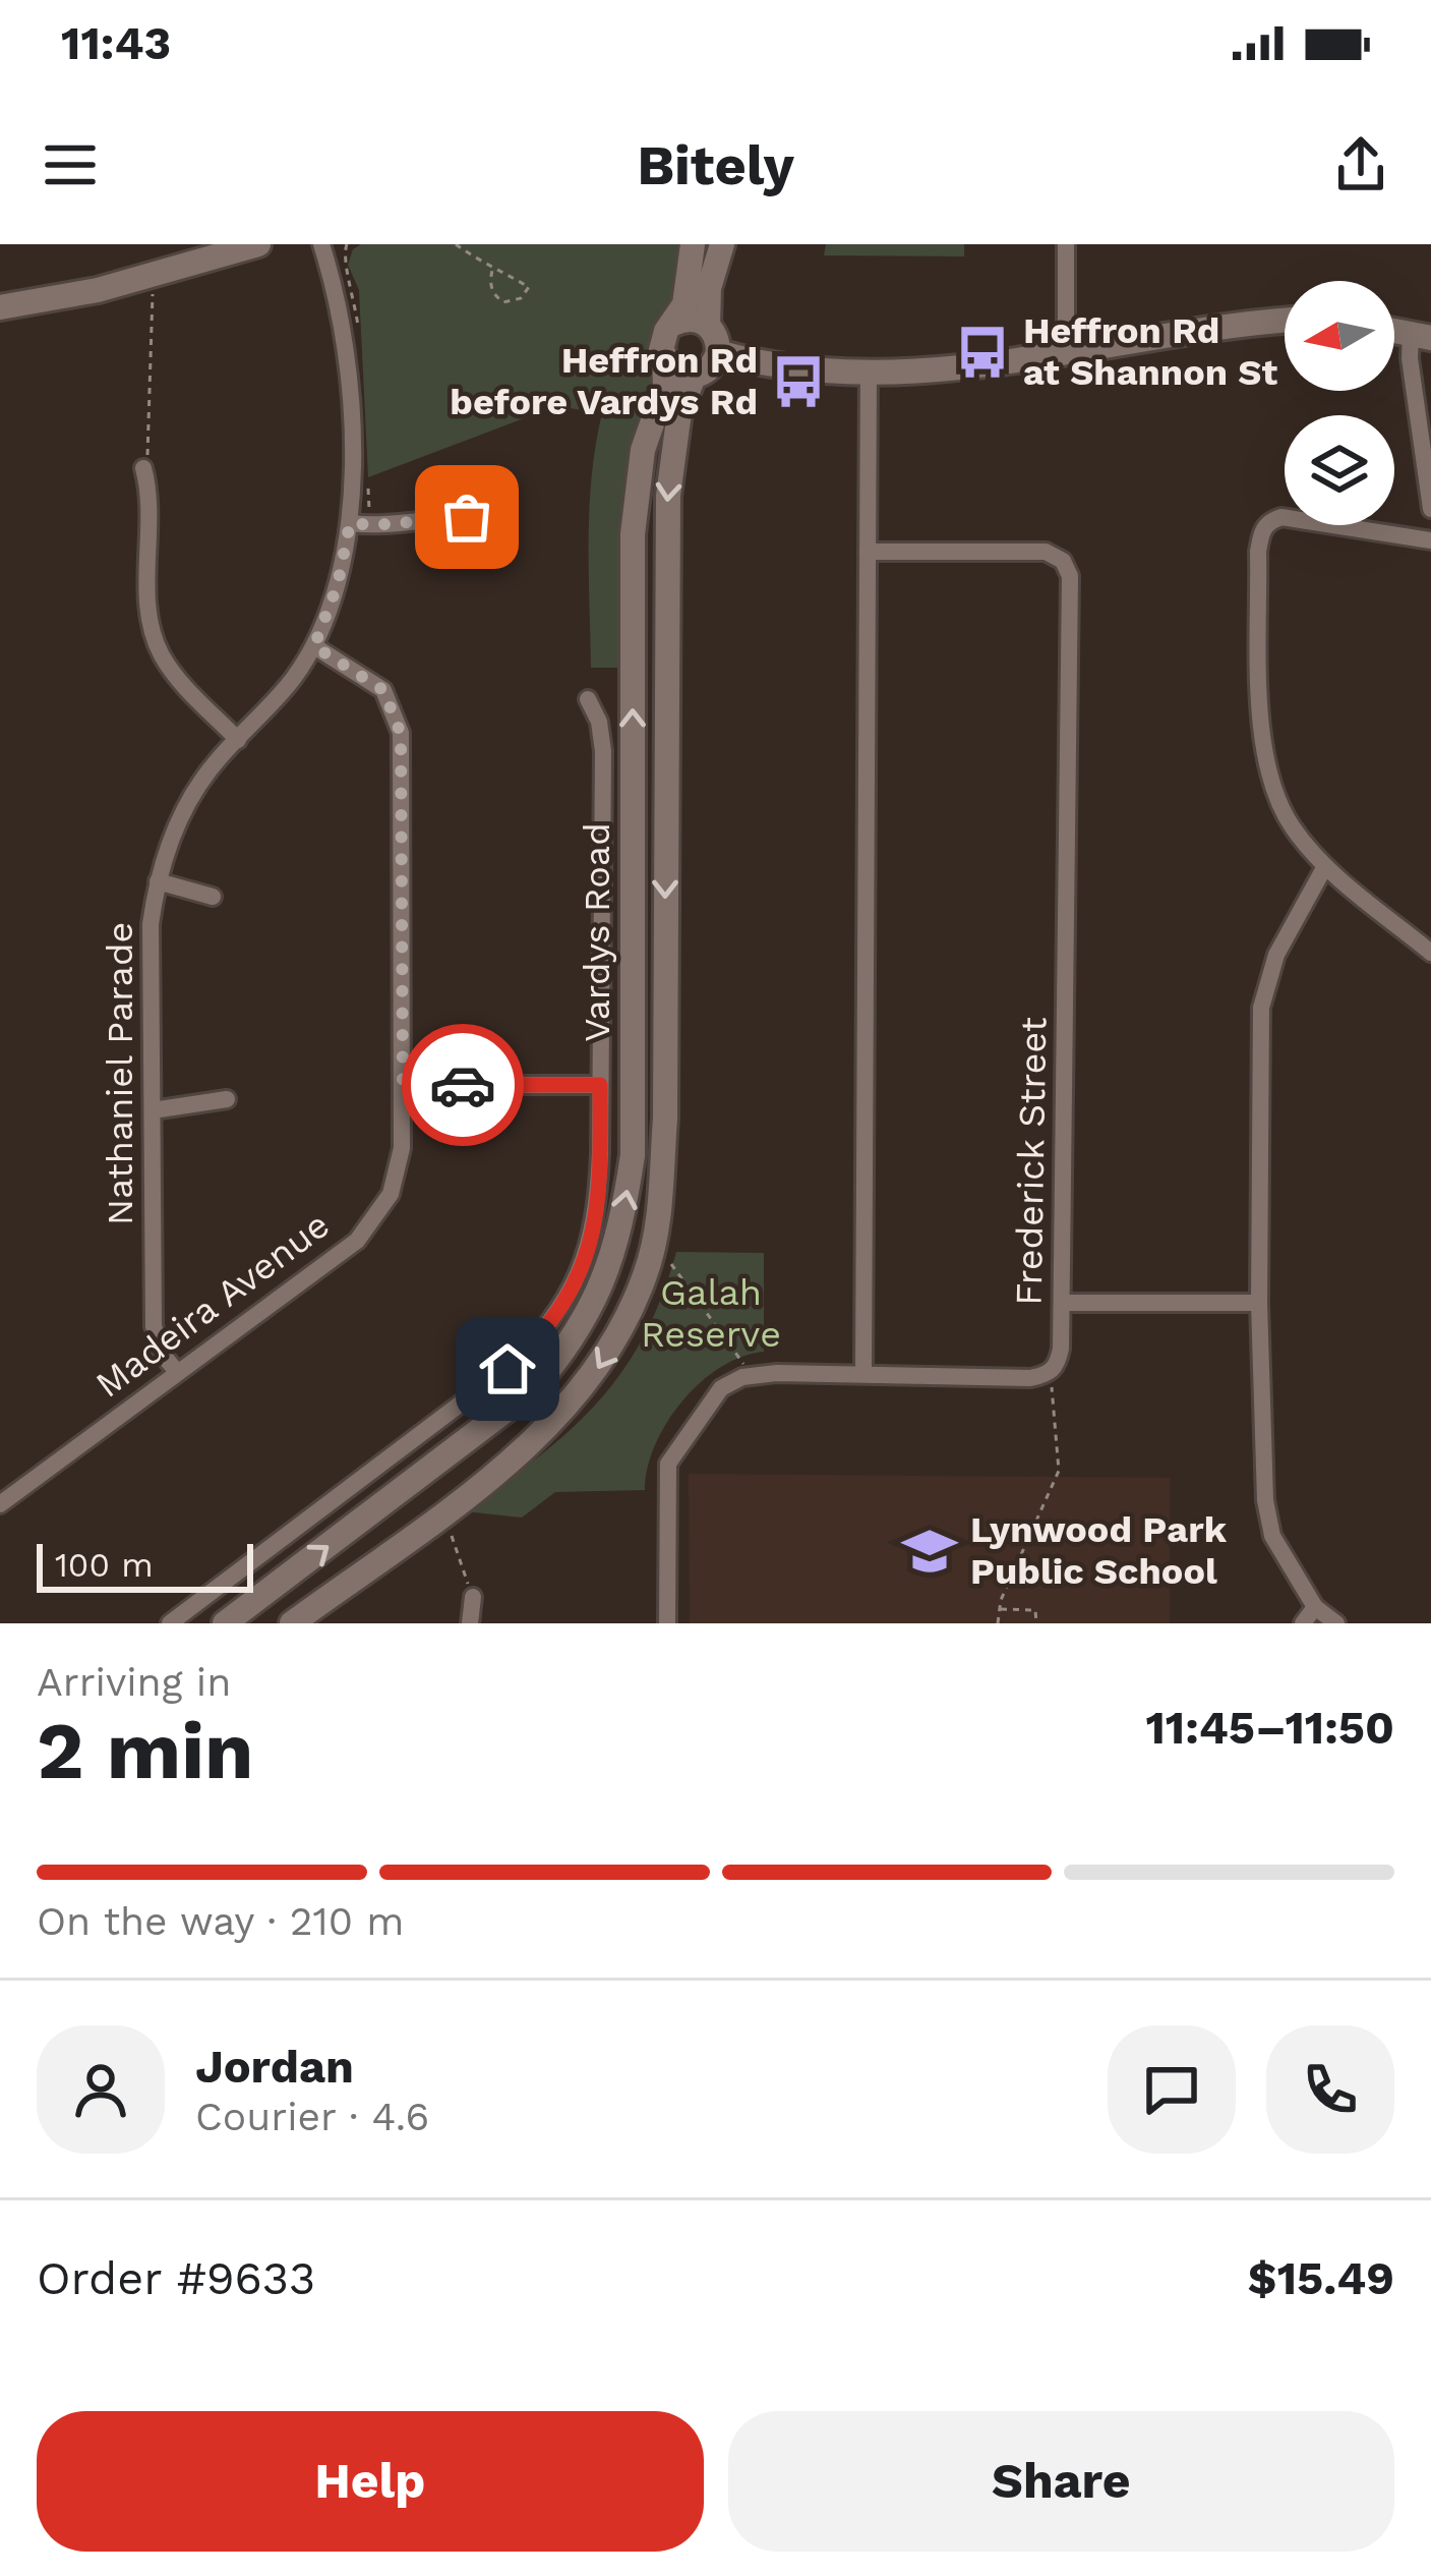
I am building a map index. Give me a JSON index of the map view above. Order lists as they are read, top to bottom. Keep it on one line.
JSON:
{"streets":{"main road":["Vardys Road"],"street":["Nathaniel Parade","Frederick Street","Madeira Avenue"]},"crossings":[["Nathaniel Parade","Madeira Avenue"]],"parks":["Galah Reserve"],"places":{"bus stop":["Heffron Rd at Shannon St","Heffron Rd before Vardys Rd"],"school or university":["Lynwood Park Public School"]},"scale_bar":"100 m","north":"left","page":{"status":"11:43","header":"Bitely","scale":"100 m","heading":["2 min","Arriving in","11:45–11:50"],"panel":["Jordan","Courier · 4.6","Order #9633","$15.49"],"bar":"On the way · 210 m","buttons":["Help","Share"]}}
